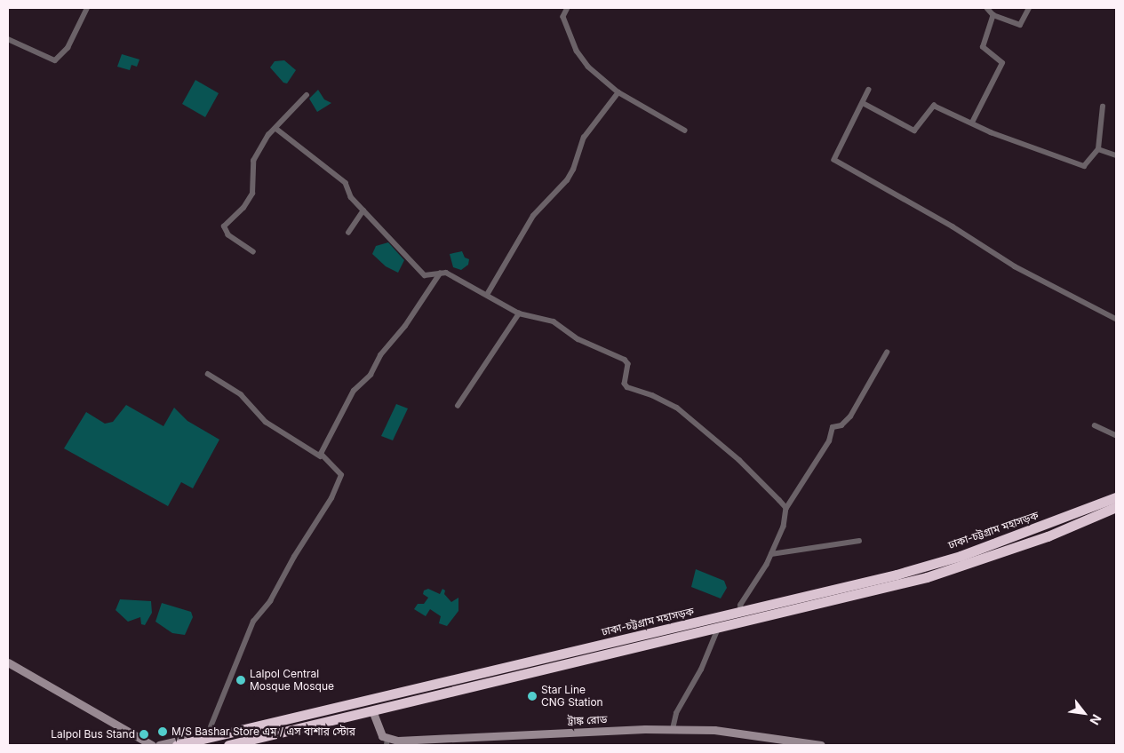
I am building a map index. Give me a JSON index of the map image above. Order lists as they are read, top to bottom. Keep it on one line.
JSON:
{"streets":{"highway":["ঢাকা-চট্টগ্রাম মহাসড়ক"],"main road":["ট্রাঙ্ক রোড"]},"crossings":[["ঢাকা-চট্টগ্রাম মহাসড়ক","ট্রাঙ্ক রোড"]],"places":["Lalpol Central Mosque Mosque","Star Line CNG Station","M/S Bashar Store এম / এস বাশার স্টোর","Lalpol Bus Stand"],"north":"bottom right"}
